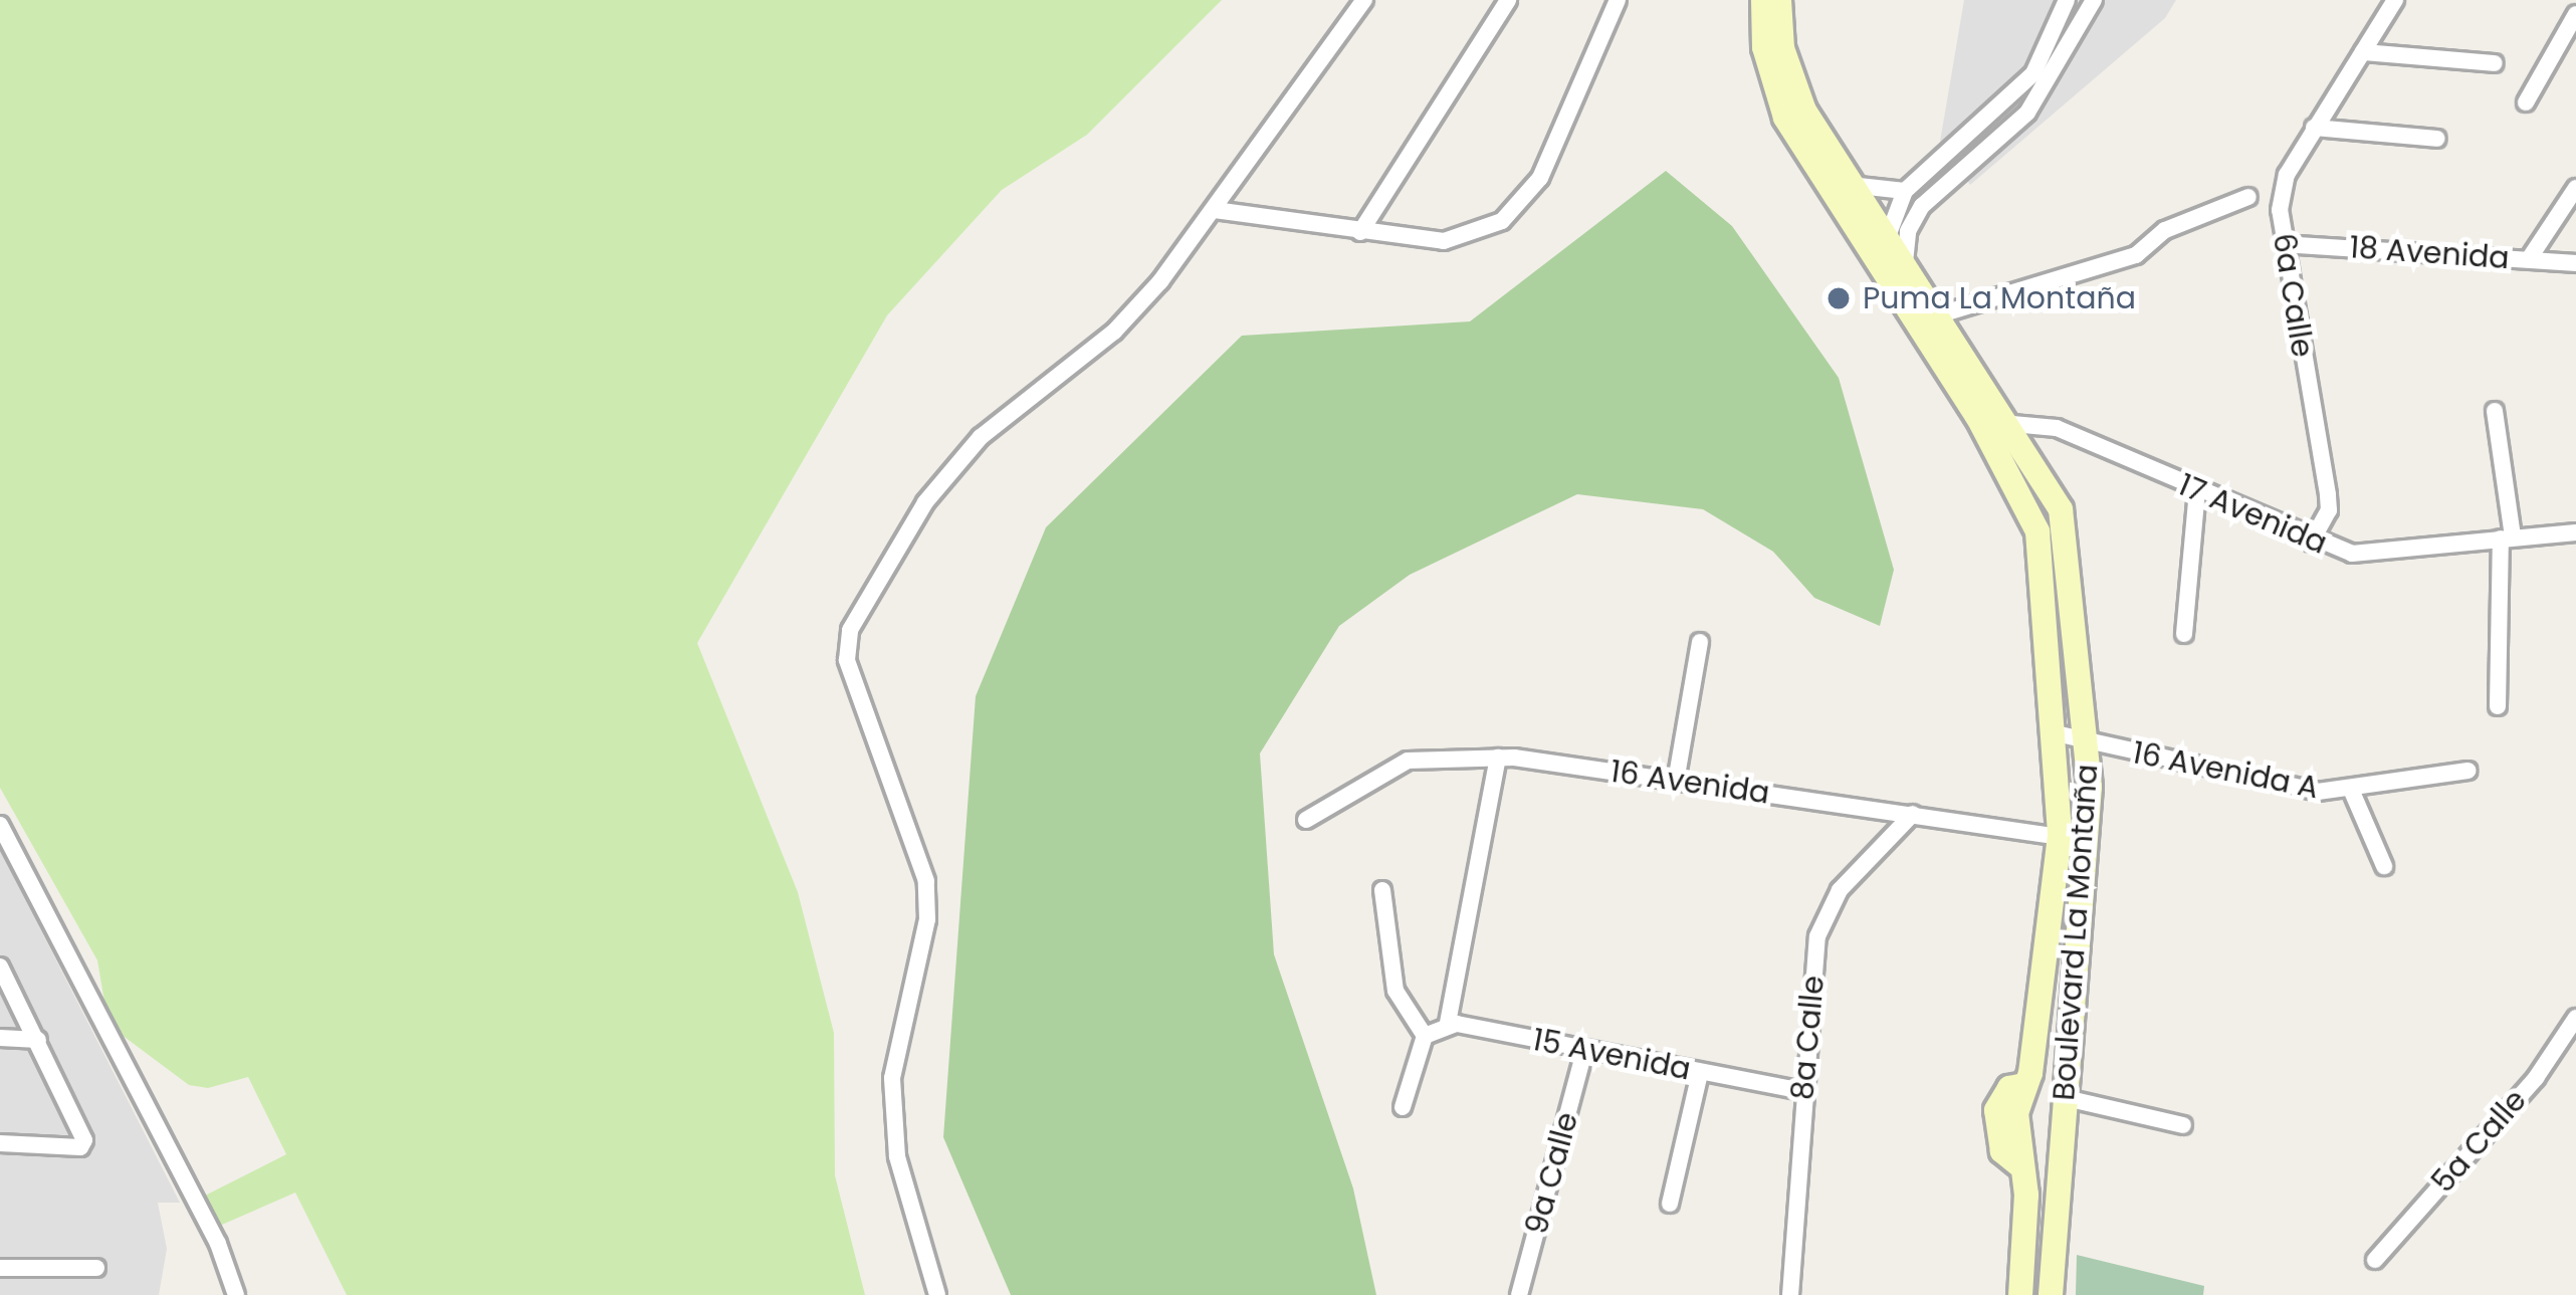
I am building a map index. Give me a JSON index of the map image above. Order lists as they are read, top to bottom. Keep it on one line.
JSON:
{"streets":{"main road":["Boulevard La Montaña"],"street":["18 Avenida","6a Calle","17 Avenida","16 Avenida A","16 Avenida","8a Calle","15 Avenida","5a Calle","9a Calle"]},"crossings":[["18 Avenida","6a Calle"],["6a Calle","17 Avenida"],["17 Avenida","Boulevard La Montaña"],["16 Avenida A","Boulevard La Montaña"],["16 Avenida","Boulevard La Montaña"],["16 Avenida","8a Calle"],["8a Calle","15 Avenida"],["15 Avenida","9a Calle"]],"places":["Puma La Montaña"]}
